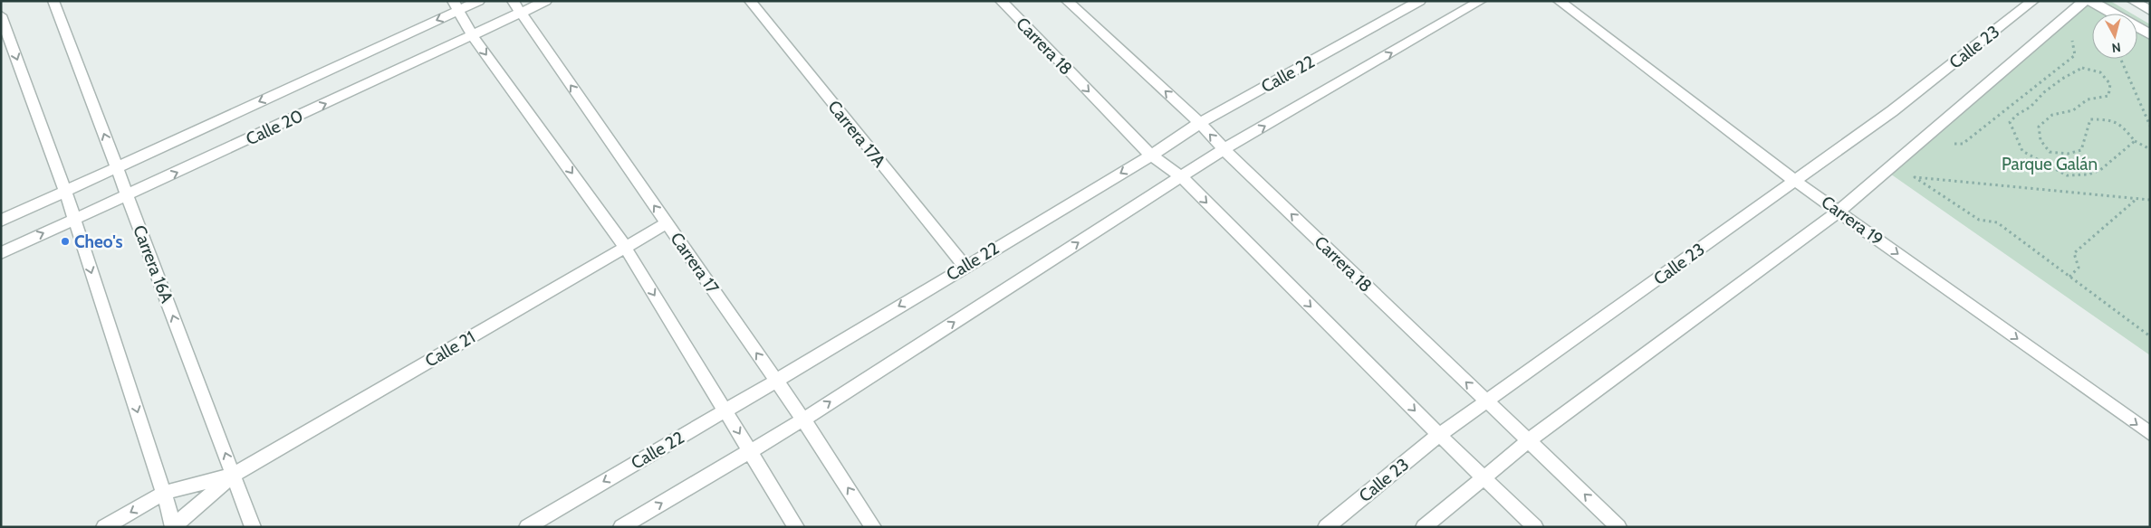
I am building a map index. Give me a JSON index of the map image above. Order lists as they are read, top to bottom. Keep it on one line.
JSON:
{"streets":{"street":["Carrera 18","Calle 23","Calle 22","Calle 20","Carrera 17A","Carrera 19","Carrera 17","Carrera 16A","Calle 21"]},"crossings":[["Carrera 18","Calle 23"],["Carrera 18","Calle 22"],["Calle 23","Carrera 19"],["Calle 22","Carrera 17A"],["Calle 22","Carrera 17"],["Calle 20","Carrera 17"],["Calle 20","Carrera 16A"],["Carrera 17","Calle 21"],["Carrera 16A","Calle 21"]],"one_way":["Carrera 19"],"parks":["Parque Galán"],"places":["Cheo's"],"north":"bottom"}
